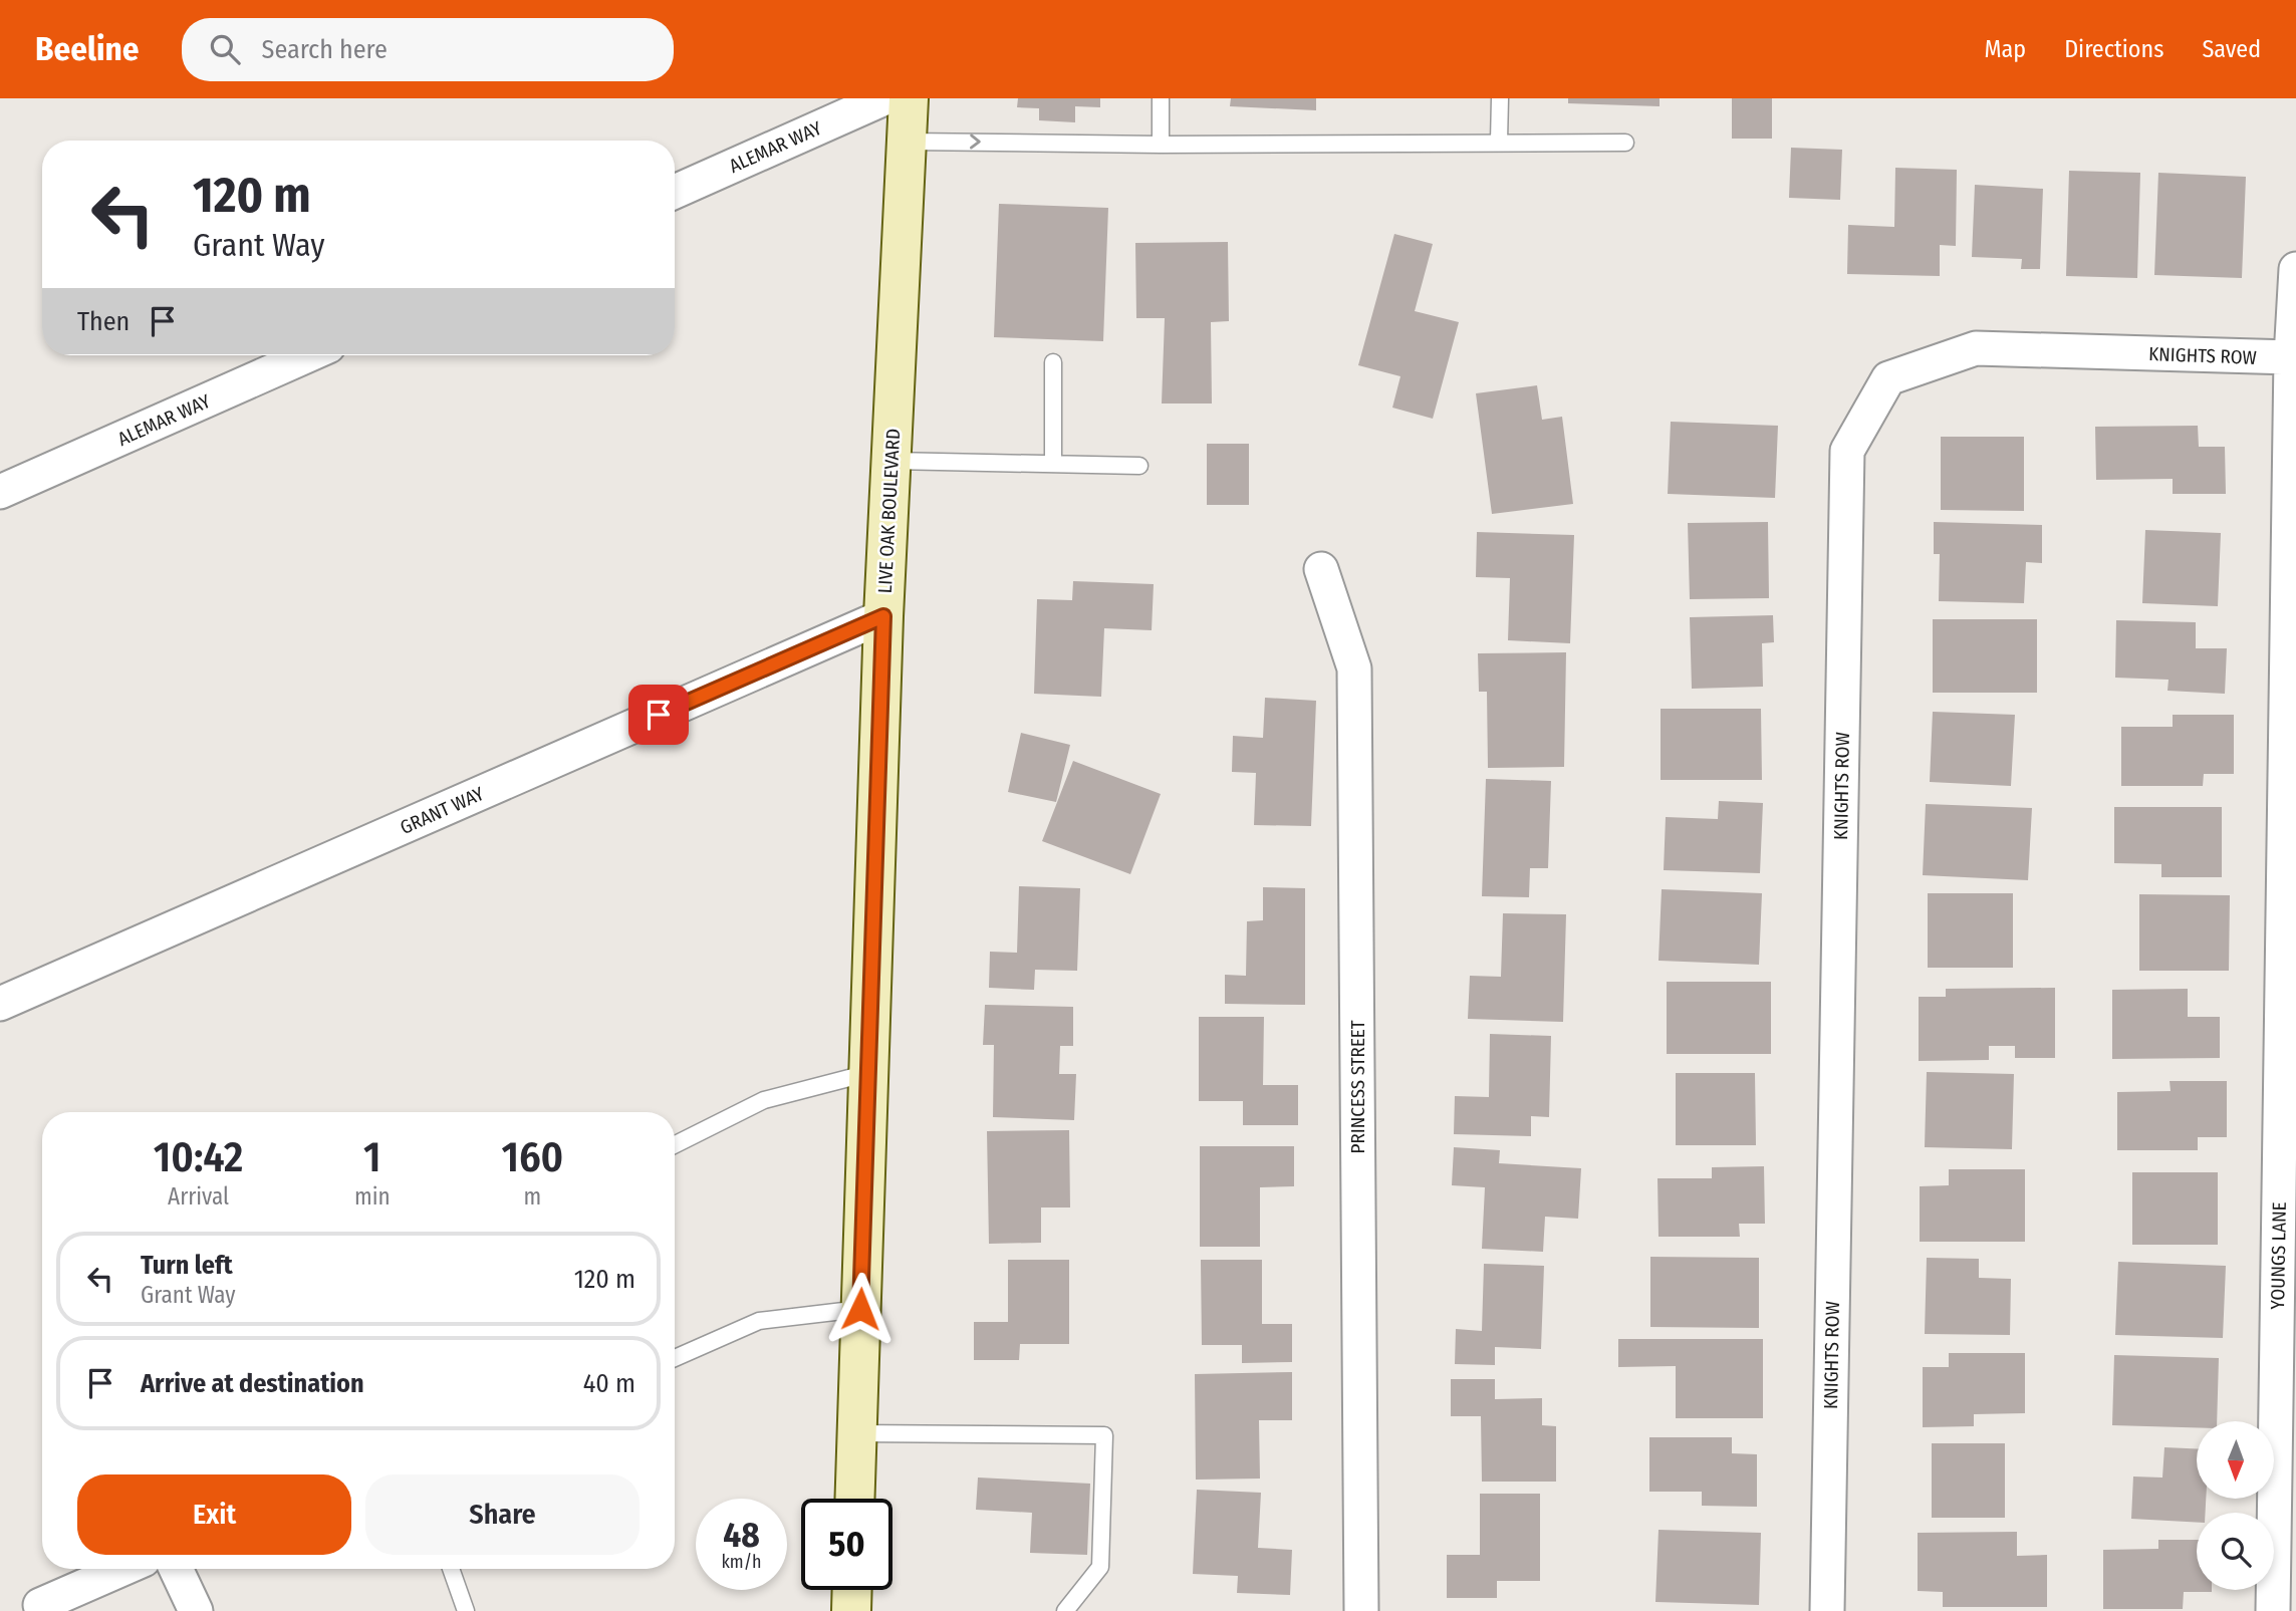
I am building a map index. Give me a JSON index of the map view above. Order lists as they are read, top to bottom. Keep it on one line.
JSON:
{"streets":{"main road":["LIVE OAK BOULEVARD"],"street":["ALEMAR WAY","KNIGHTS ROW","GRANT WAY","PRINCESS STREET","YOUNGS LANE"]},"crossings":[["KNIGHTS ROW","YOUNGS LANE"],["LIVE OAK BOULEVARD","GRANT WAY"]],"north":"bottom","page":{"header":"Beeline","search":"Search here","nav":["Map","Directions","Saved"],"turn":["120 m","Grant Way"],"then":"Then","eta":["10:42","Arrival","1","min","160","m"],"list":[{"name":"Turn left","note":"Grant Way","value":"120 m"},{"name":"Arrive at destination","value":"40 m"}],"buttons":["Exit","Share"],"speed":"48 km/h","limit":"50"}}
